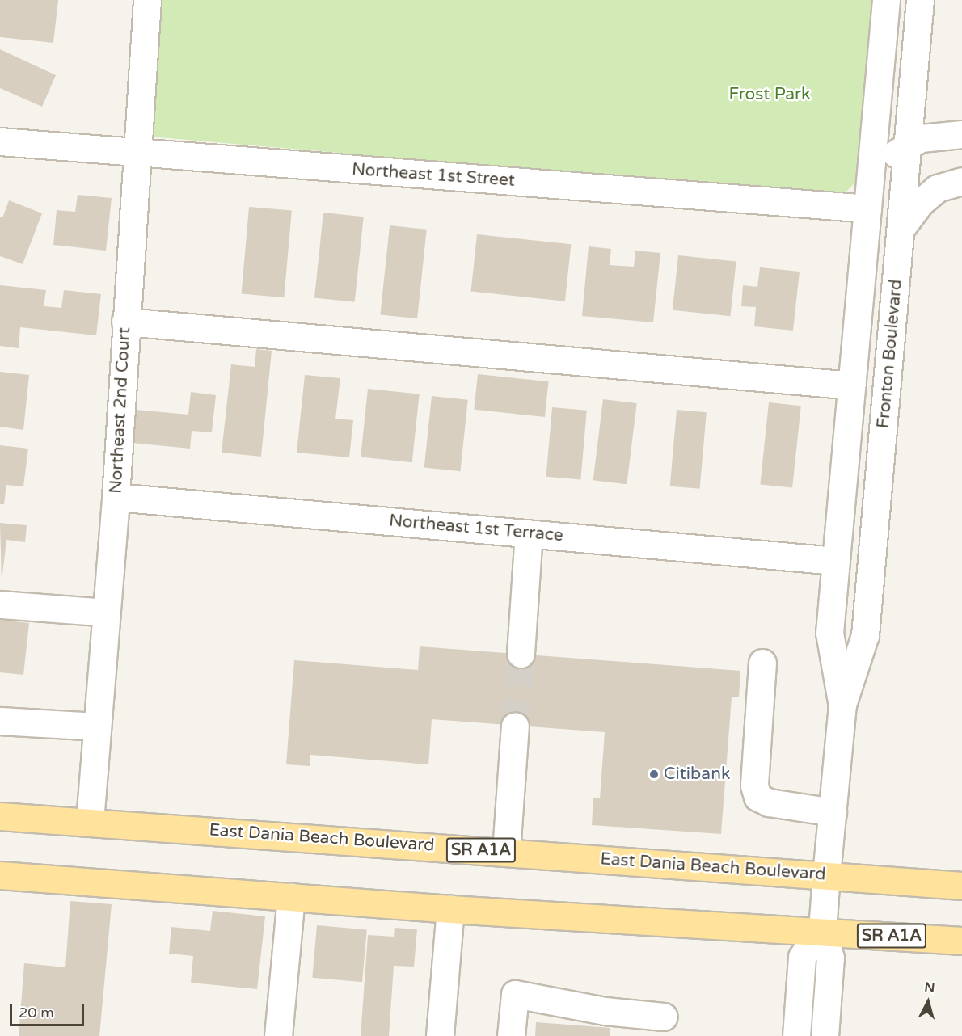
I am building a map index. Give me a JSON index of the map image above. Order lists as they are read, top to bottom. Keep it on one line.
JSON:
{"streets":{"main road":["East Dania Beach Boulevard","SR A1A"],"street":["Northeast 1st Street","Fronton Boulevard","Northeast 2nd Court","Northeast 1st Terrace"]},"crossings":[["Northeast 1st Street","Fronton Boulevard"],["Northeast 1st Street","Northeast 2nd Court"],["Fronton Boulevard","Northeast 1st Terrace"],["Fronton Boulevard","East Dania Beach Boulevard"],["Fronton Boulevard","SR A1A"],["Northeast 2nd Court","Northeast 1st Terrace"],["Northeast 2nd Court","East Dania Beach Boulevard"]],"parks":["Frost Park"],"places":["Citibank"],"scale_bar":"20 m","north":"top"}
